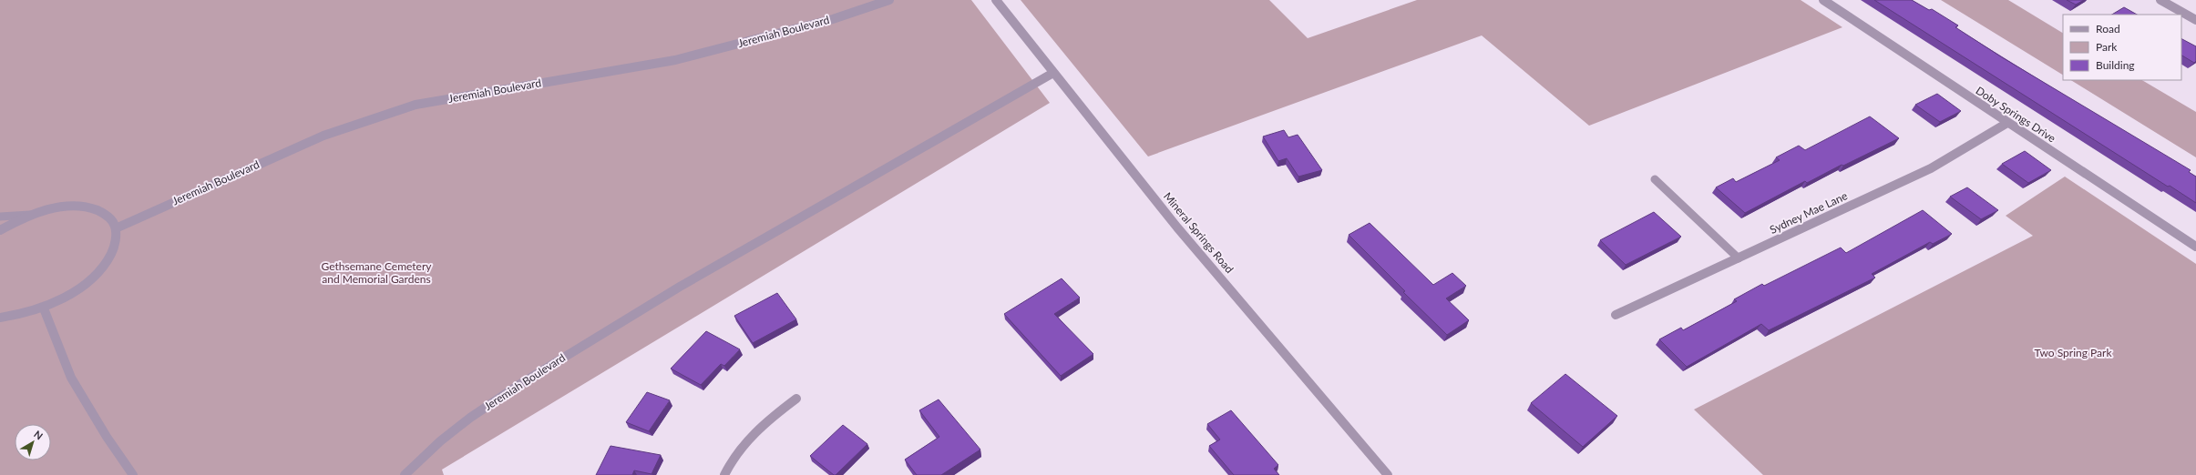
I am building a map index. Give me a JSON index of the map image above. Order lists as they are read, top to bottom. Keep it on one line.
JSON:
{"streets":{"street":["Jeremiah Boulevard","Doby Springs Drive","Sydney Mae Lane","Mineral Springs Road"]},"crossings":[["Jeremiah Boulevard","Mineral Springs Road"],["Doby Springs Drive","Sydney Mae Lane"]],"parks":["Gethsemane Cemetery and Memorial Gardens","Two Spring Park"],"legend":["Road","Park","Building"],"north":"top right"}
